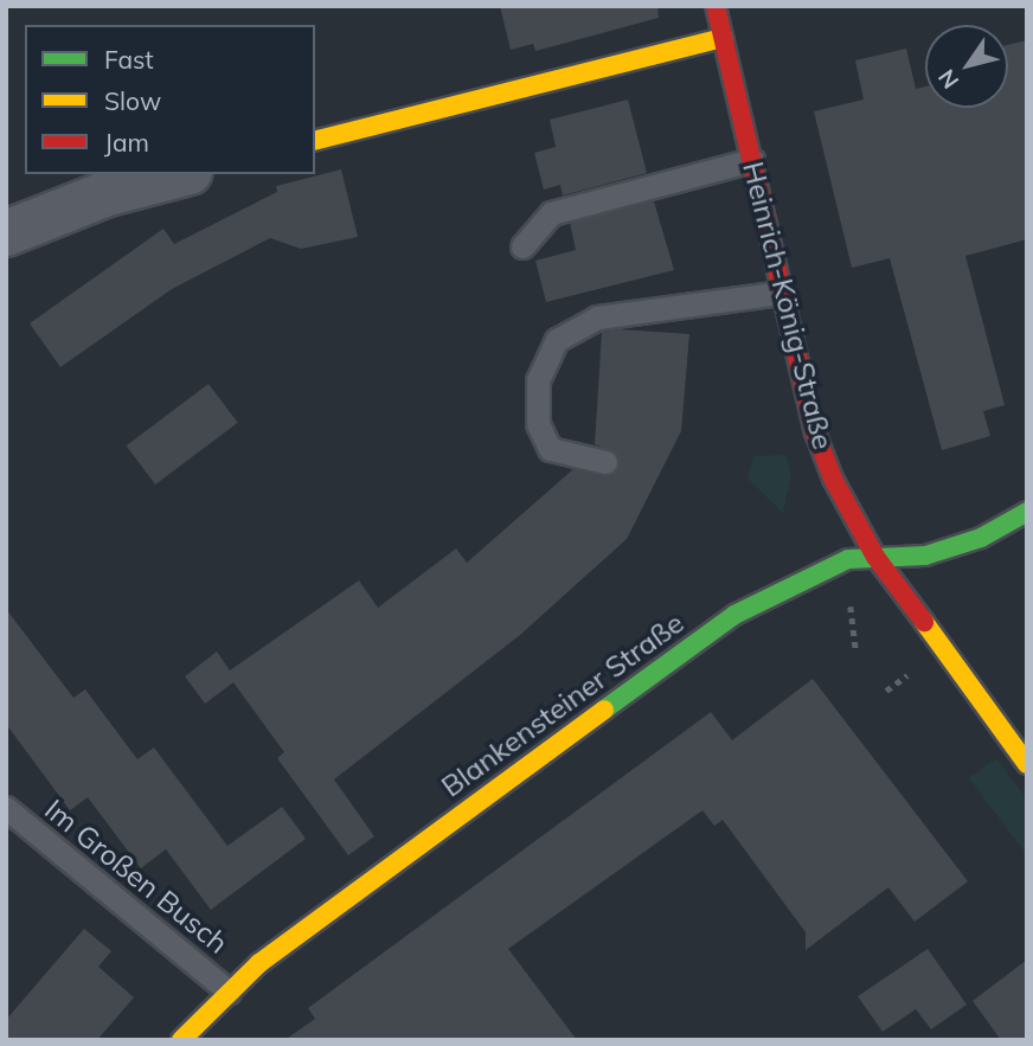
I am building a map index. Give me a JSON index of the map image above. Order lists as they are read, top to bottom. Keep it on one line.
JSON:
{"streets":{"street":["Heinrich-König-Straße","Blankensteiner Straße"],"lane":["Im Großen Busch"]},"crossings":[["Heinrich-König-Straße","Blankensteiner Straße"],["Blankensteiner Straße","Im Großen Busch"]],"legend":["Fast","Slow","Jam"],"north":"bottom left"}
